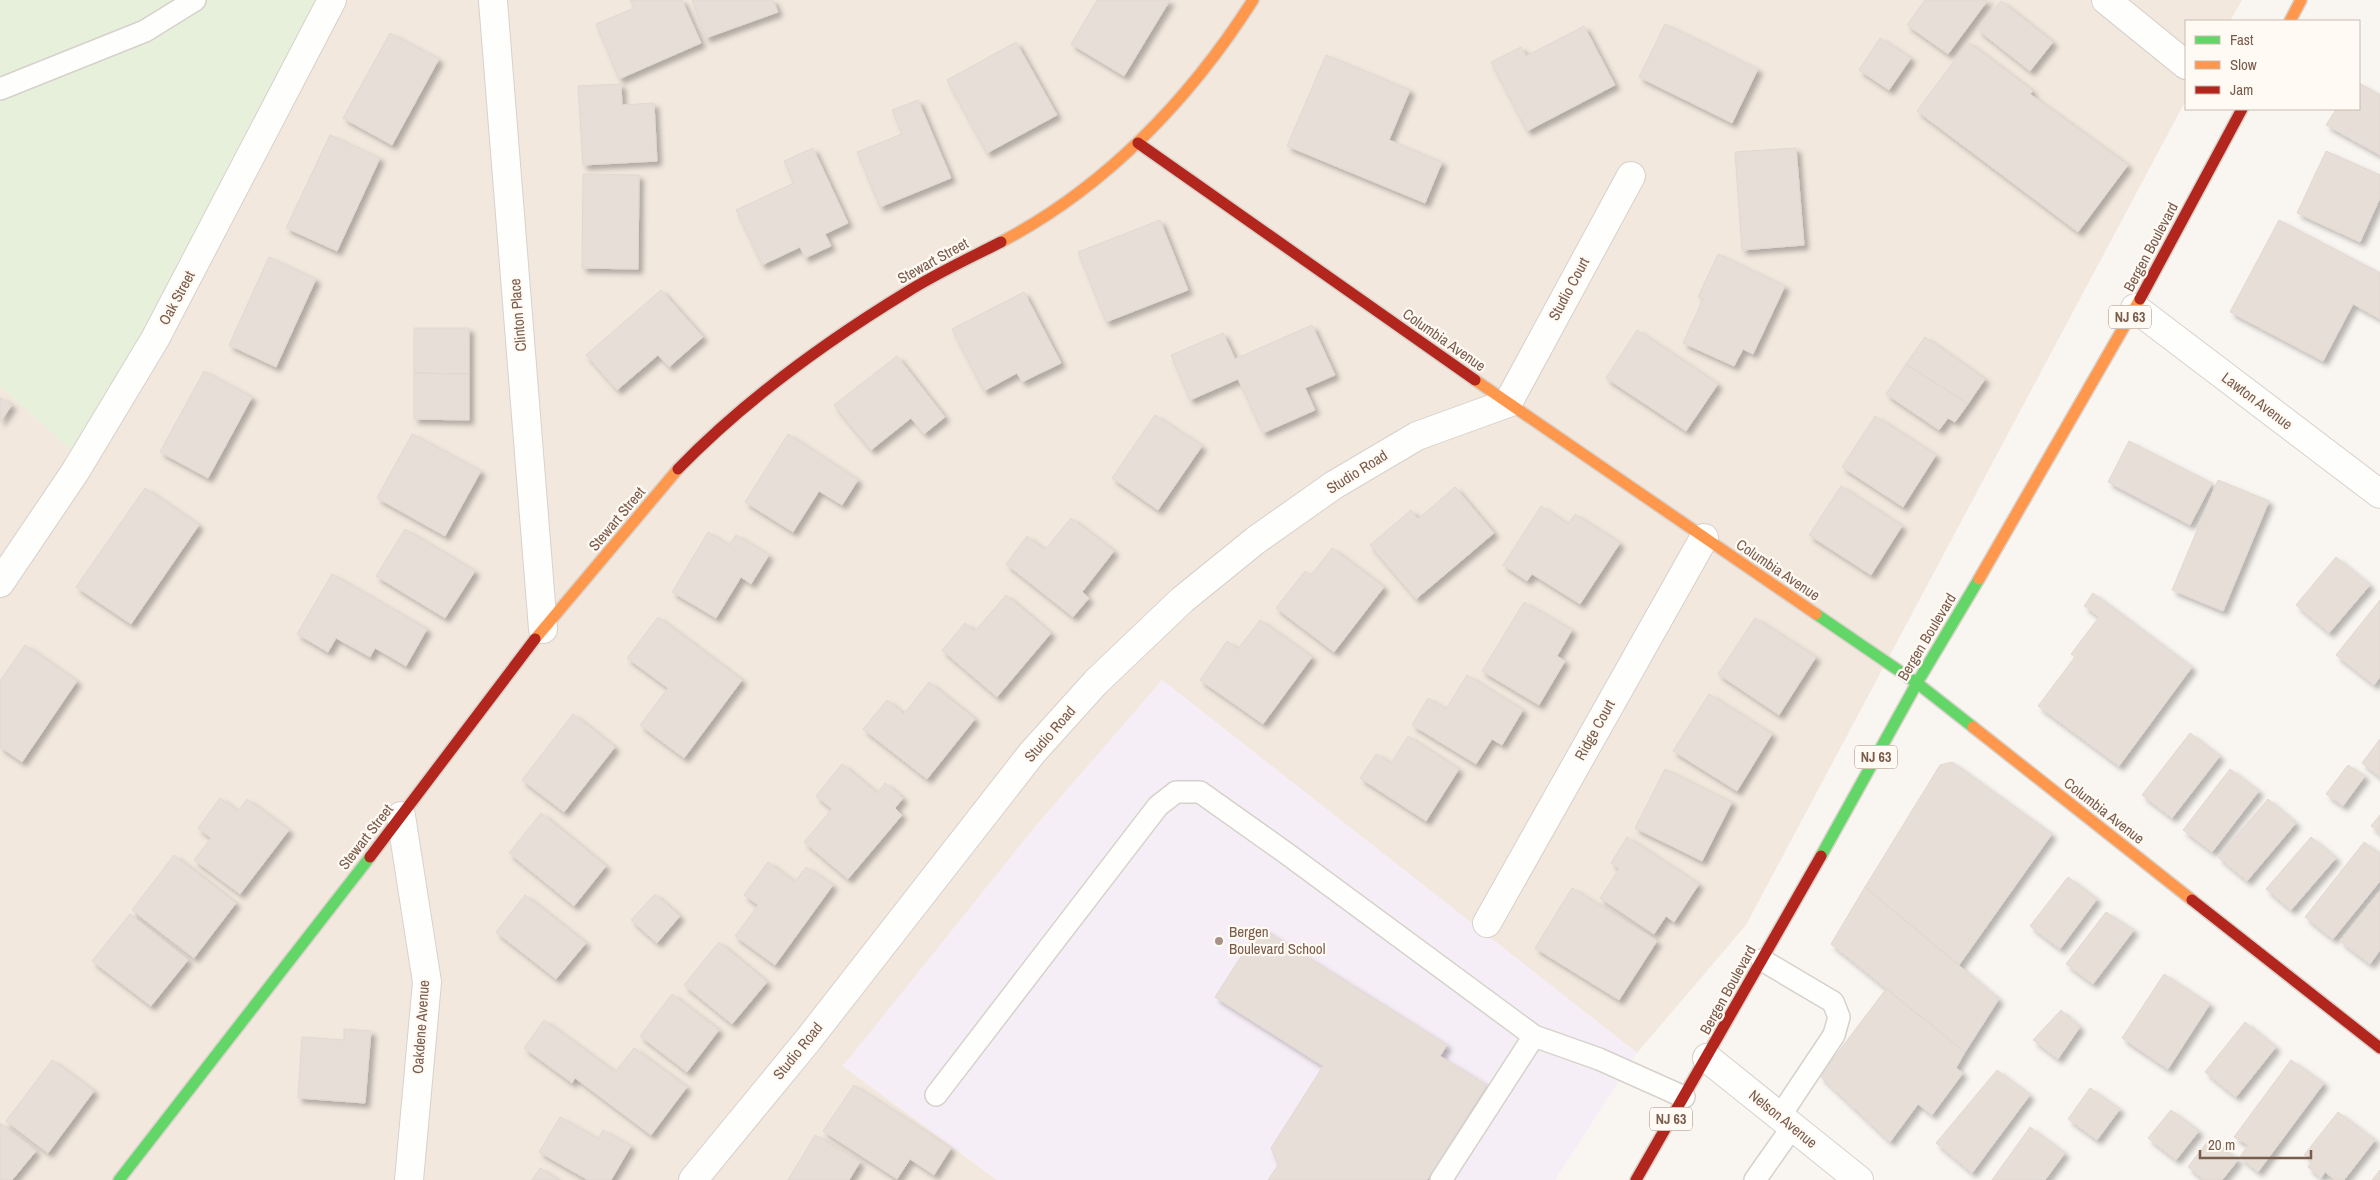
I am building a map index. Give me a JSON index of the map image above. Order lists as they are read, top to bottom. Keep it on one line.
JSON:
{"streets":{"street":["Bergen Boulevard","Stewart Street","Studio Court","Oak Street","Clinton Place","NJ 63","Columbia Avenue","Lawton Avenue","Studio Road","Ridge Court","Oakdene Avenue","Nelson Avenue"]},"crossings":[["Bergen Boulevard","Columbia Avenue"],["Bergen Boulevard","Lawton Avenue"],["Bergen Boulevard","Nelson Avenue"],["Stewart Street","Clinton Place"],["Stewart Street","Columbia Avenue"],["Stewart Street","Oakdene Avenue"],["Studio Court","Columbia Avenue"],["Studio Court","Studio Road"],["Columbia Avenue","Studio Road"],["Columbia Avenue","Ridge Court"]],"places":["Bergen Boulevard School"],"legend":["Fast","Slow","Jam"],"scale_bar":"20 m"}
